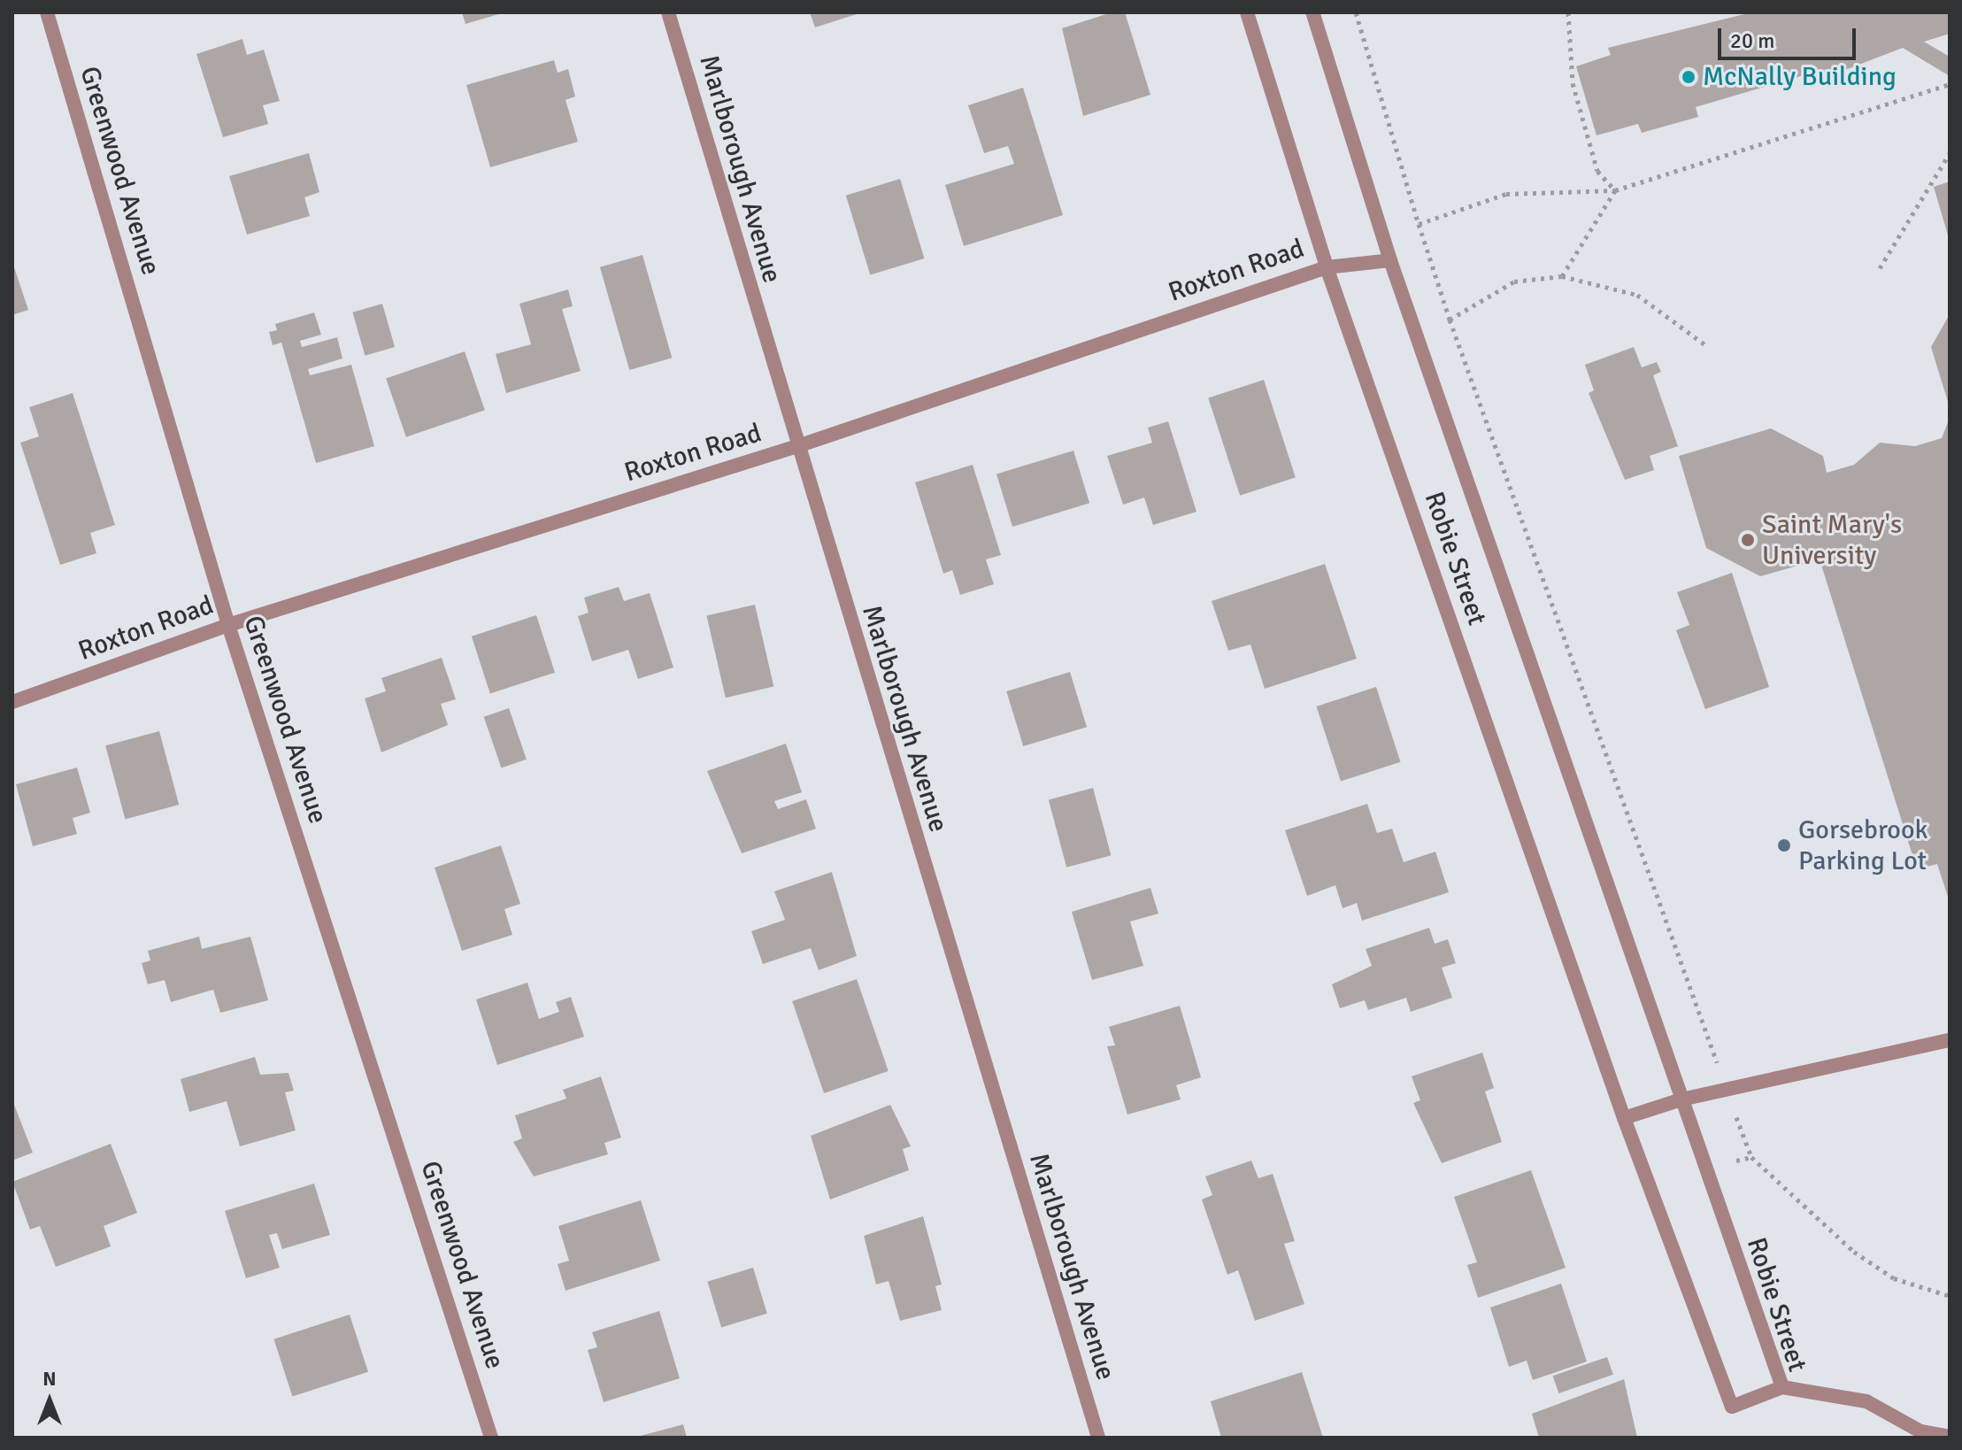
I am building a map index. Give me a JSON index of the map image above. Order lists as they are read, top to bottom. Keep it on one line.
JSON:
{"streets":{"street":["Marlborough Avenue","Greenwood Avenue","Roxton Road","Robie Street"]},"crossings":[["Marlborough Avenue","Roxton Road"],["Greenwood Avenue","Roxton Road"],["Roxton Road","Robie Street"]],"places":["McNally Building","Saint Mary's University","Gorsebrook Parking Lot"],"scale_bar":"20 m","north":"top"}
